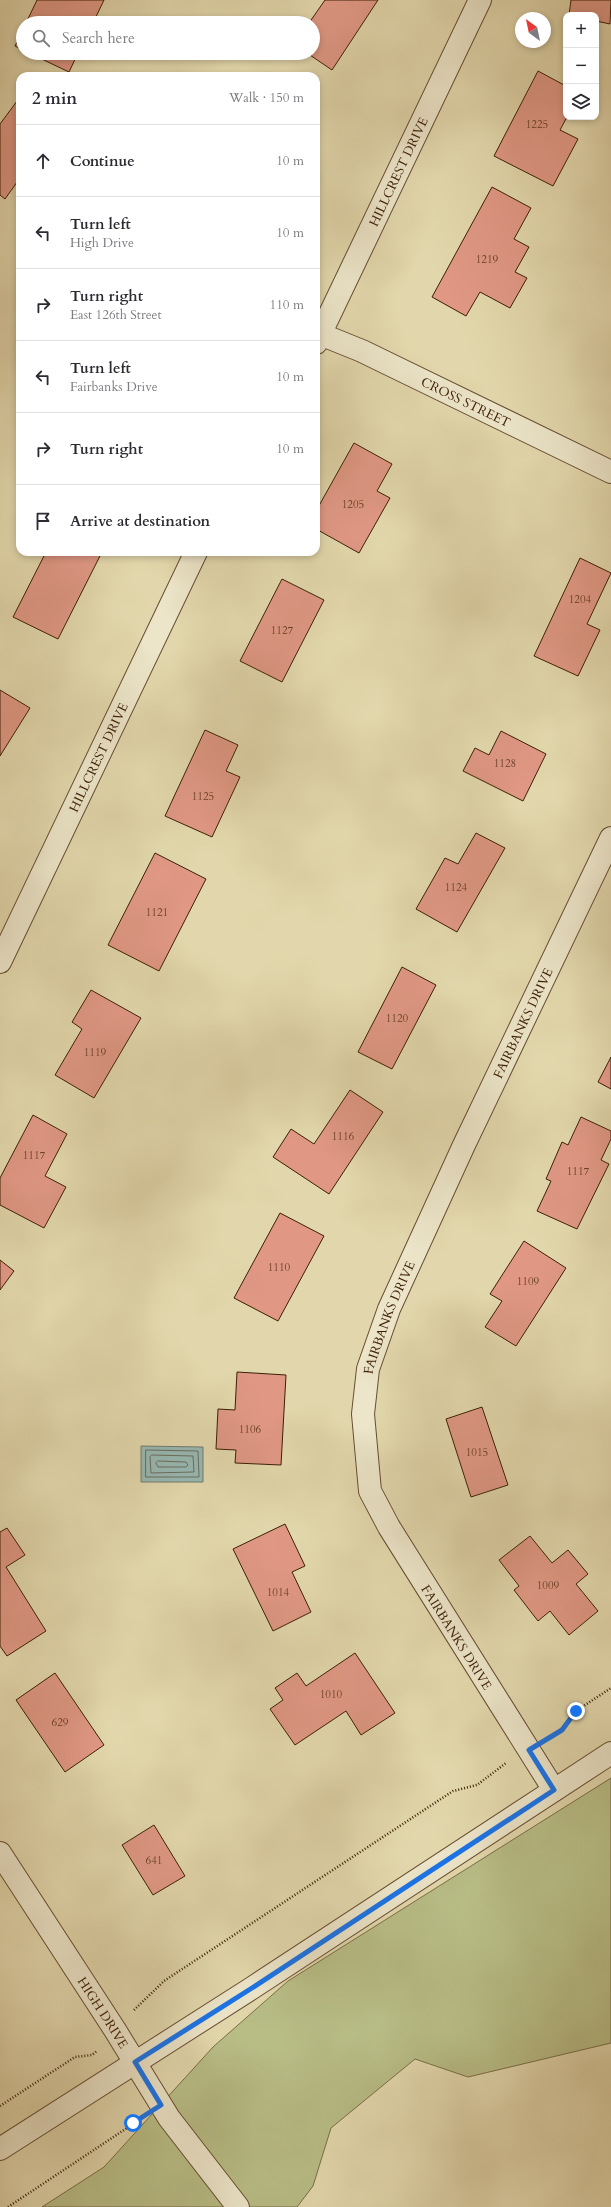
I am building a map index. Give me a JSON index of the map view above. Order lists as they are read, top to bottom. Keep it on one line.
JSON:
{"streets":{"street":["HILLCREST DRIVE","CROSS STREET","FAIRBANKS DRIVE","HIGH DRIVE"]},"house_numbers":["1225","1219","1205","1204","1127","1128","1125","1124","1121","1120","1119","1116","1117","1117","1110","1109","1106","1015","1009","1014","1010","629","641"],"north":"top left","page":{"map_buttons":["+","−"],"search":"Search here","heading":["2 min","Walk · 150 m"],"list":[["Continue","10 m"],["Turn left","High Drive","10 m"],["Turn right","East 126th Street","110 m"],["Turn left","Fairbanks Drive","10 m"],["Turn right","10 m"],"Arrive at destination"]}}
